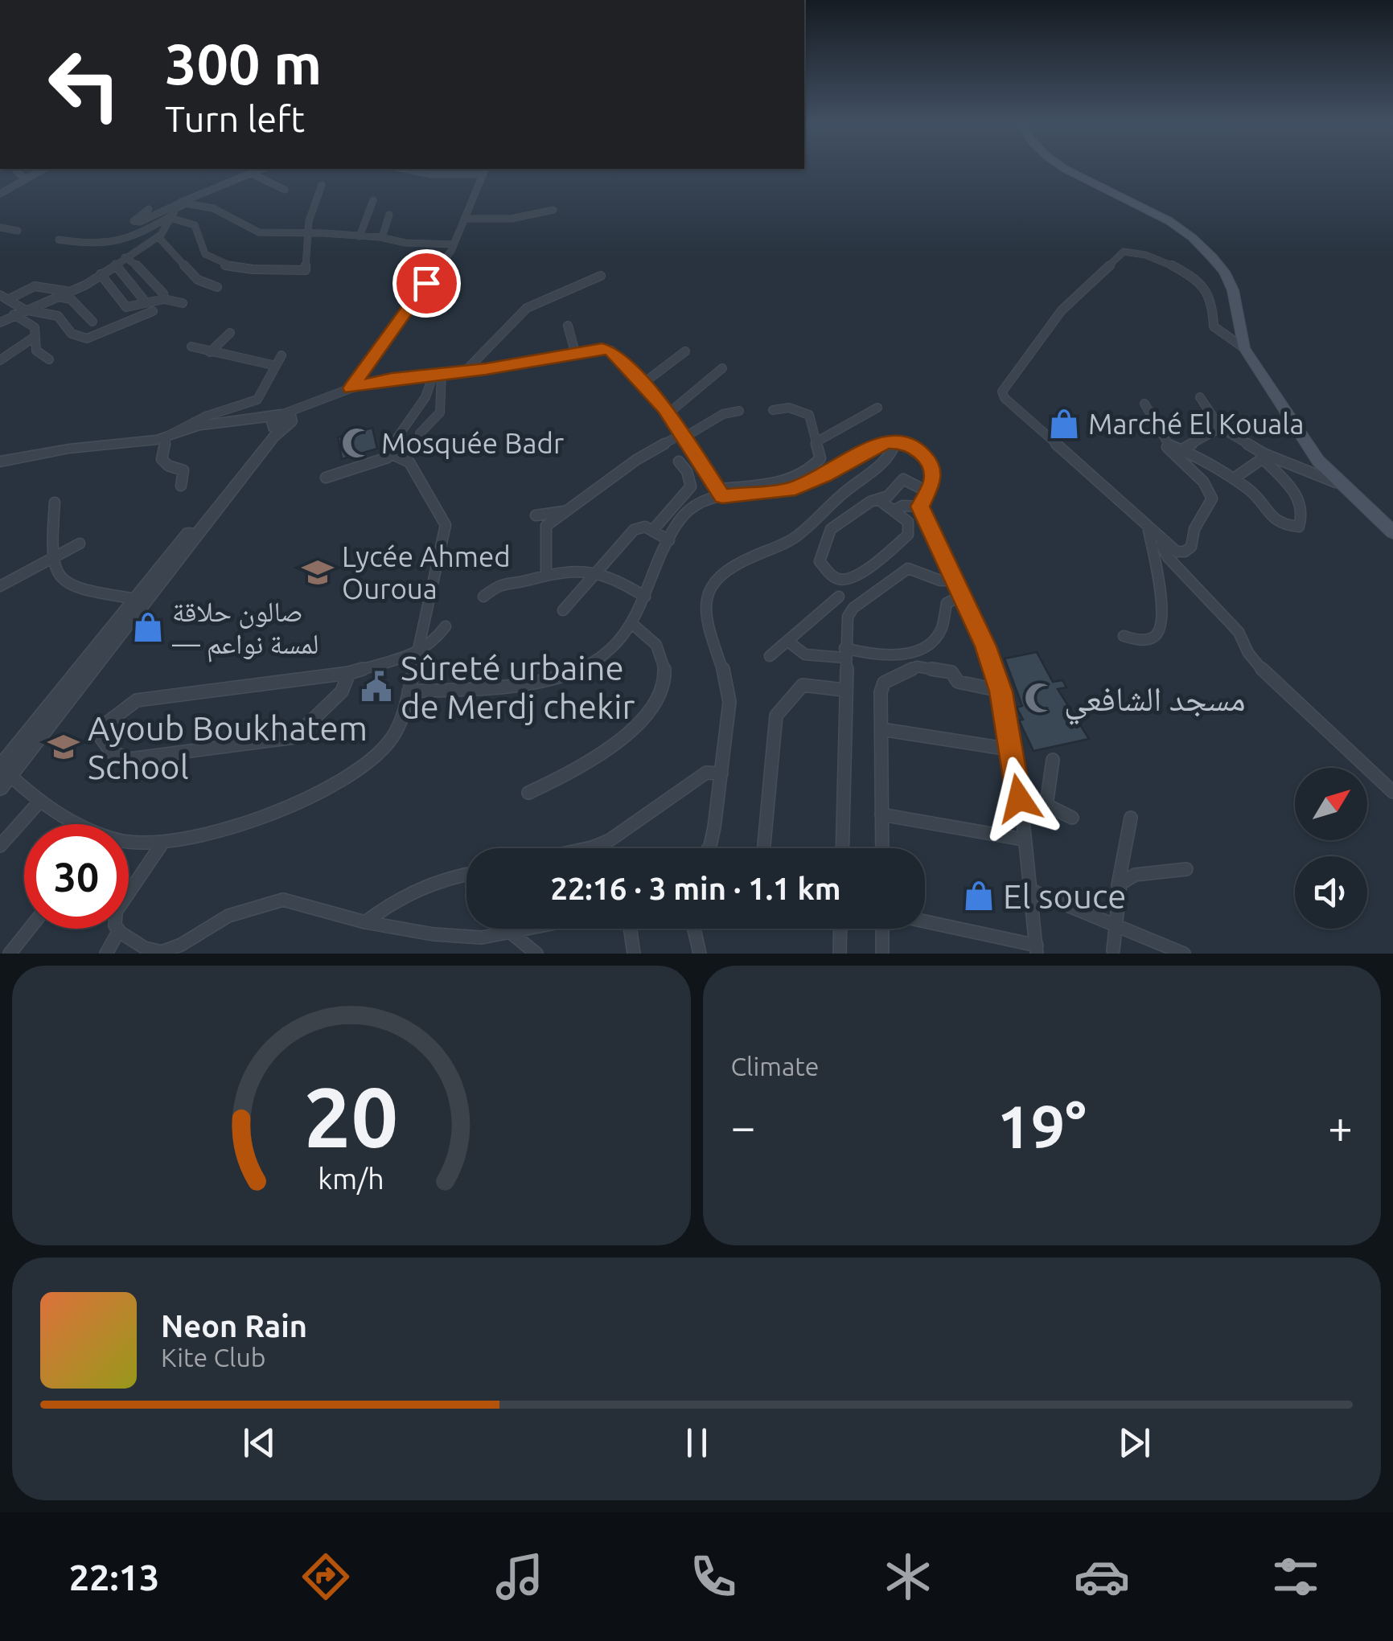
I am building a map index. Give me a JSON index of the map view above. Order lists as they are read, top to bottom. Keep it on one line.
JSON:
{"places":{"shop":["Marché El Kouala","صالون حلاقة — لمسة نواعم","El souce"],"mosque":["Mosquée Badr","مسجد الشافعي"],"school or university":["Lycée Ahmed Ouroua","Ayoub Boukhatem School"],"public building":["Sûreté urbaine de Merdj chekir"]},"north":"top right","page":{"turn":["300 m","Turn left"],"limit":"30","trip":"22:16 · 3 min · 1.1 km","tile":"Climate","heat":["−","19°","+"],"song":["Neon Rain","Kite Club"],"tabs":"22:13","gauge":["20","km/h"]}}
